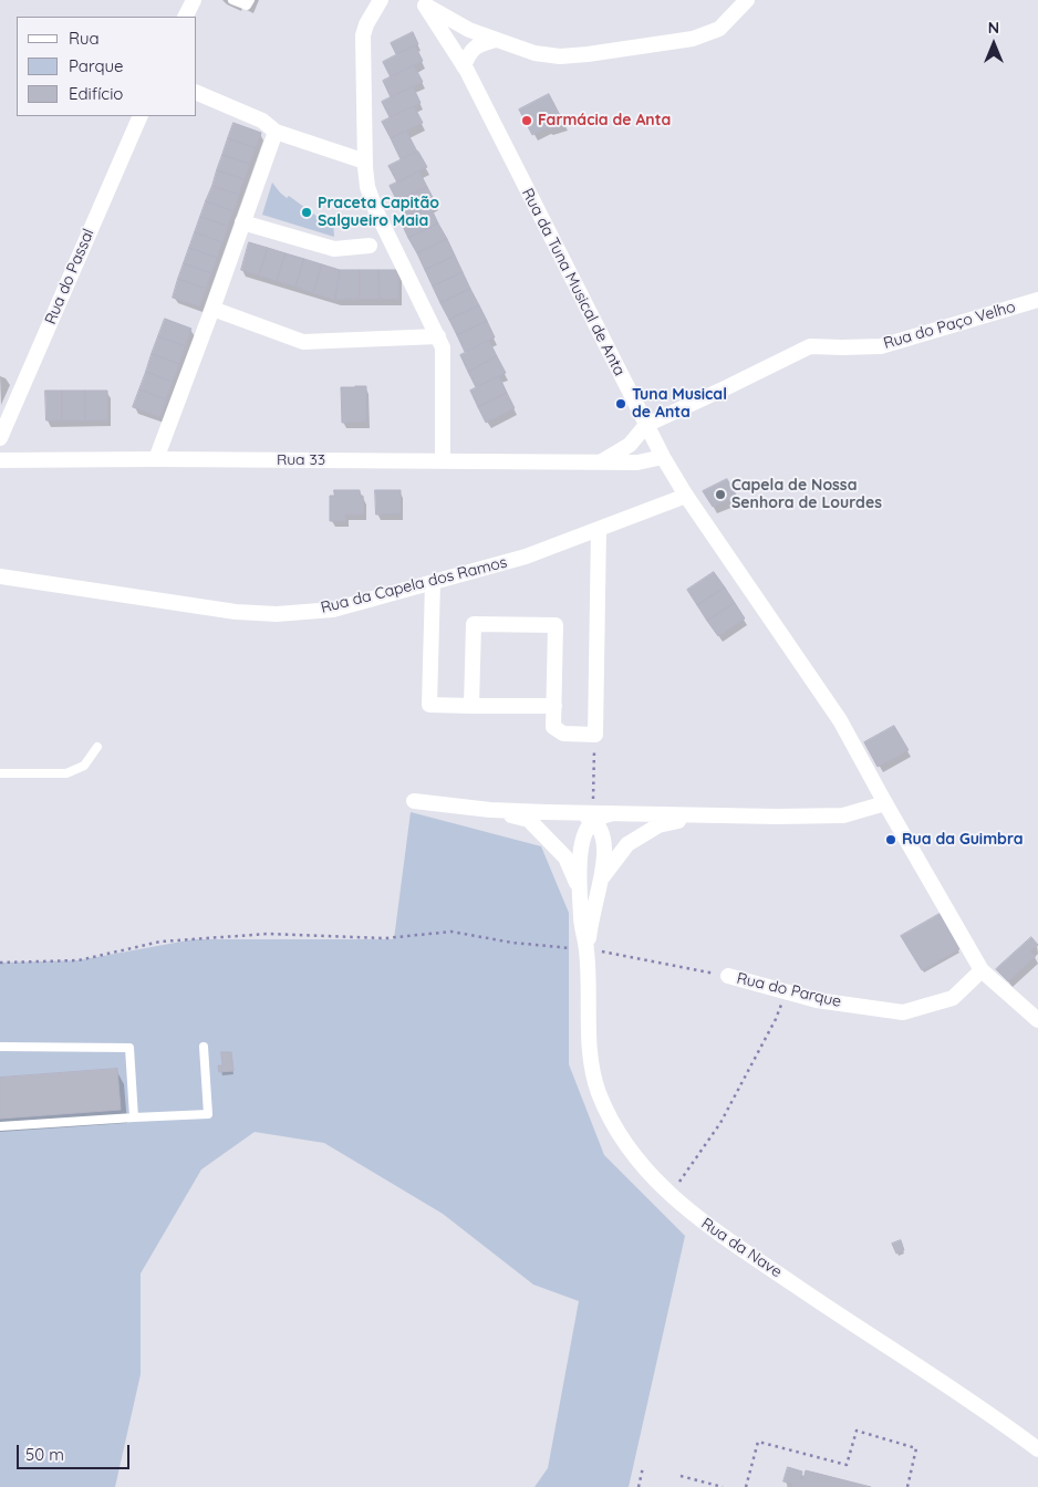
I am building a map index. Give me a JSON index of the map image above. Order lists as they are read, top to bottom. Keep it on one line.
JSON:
{"streets":{"street":["Rua do Passal","Rua da Tuna Musical de Anta","Rua do Paço Velho","Rua 33","Rua da Capela dos Ramos","Rua do Parque","Rua da Nave"]},"crossings":[["Rua da Tuna Musical de Anta","Rua do Paço Velho"],["Rua da Tuna Musical de Anta","Rua 33"],["Rua da Tuna Musical de Anta","Rua da Capela dos Ramos"],["Rua do Parque","Rua da Nave"]],"places":["Farmácia de Anta","Praceta Capitão Salgueiro Maia","Tuna Musical de Anta","Capela de Nossa Senhora de Lourdes","Rua da Guimbra"],"legend":["Rua","Parque","Edifício"],"scale_bar":"50 m","north":"top"}
